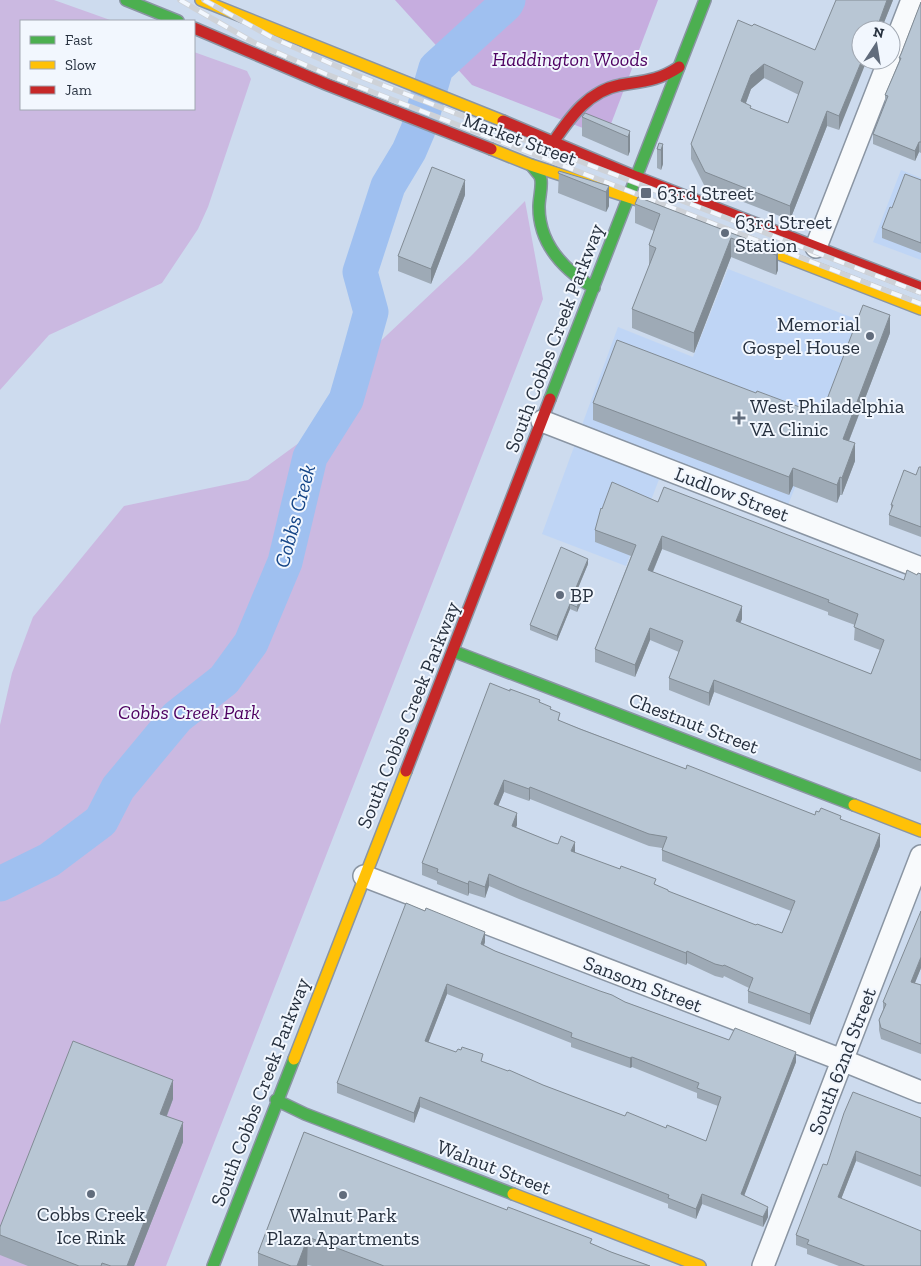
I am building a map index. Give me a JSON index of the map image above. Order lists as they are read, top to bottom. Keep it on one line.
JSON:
{"streets":{"main road":["Market Street","South Cobbs Creek Parkway","Chestnut Street","Walnut Street"],"street":["Ludlow Street","Sansom Street","South 62nd Street"]},"crossings":[["Market Street","South Cobbs Creek Parkway"],["South Cobbs Creek Parkway","Ludlow Street"],["South Cobbs Creek Parkway","Chestnut Street"],["South Cobbs Creek Parkway","Sansom Street"],["South Cobbs Creek Parkway","Walnut Street"],["Sansom Street","South 62nd Street"]],"water":["Cobbs Creek"],"parks":["Haddington Woods","Cobbs Creek Park"],"places":{"transit":["63rd Street"],"other":["63rd Street Station","Memorial Gospel House","BP","Cobbs Creek Ice Rink","Walnut Park Plaza Apartments"],"health":["West Philadelphia VA Clinic"]},"legend":["Fast","Slow","Jam"],"north":"top"}
